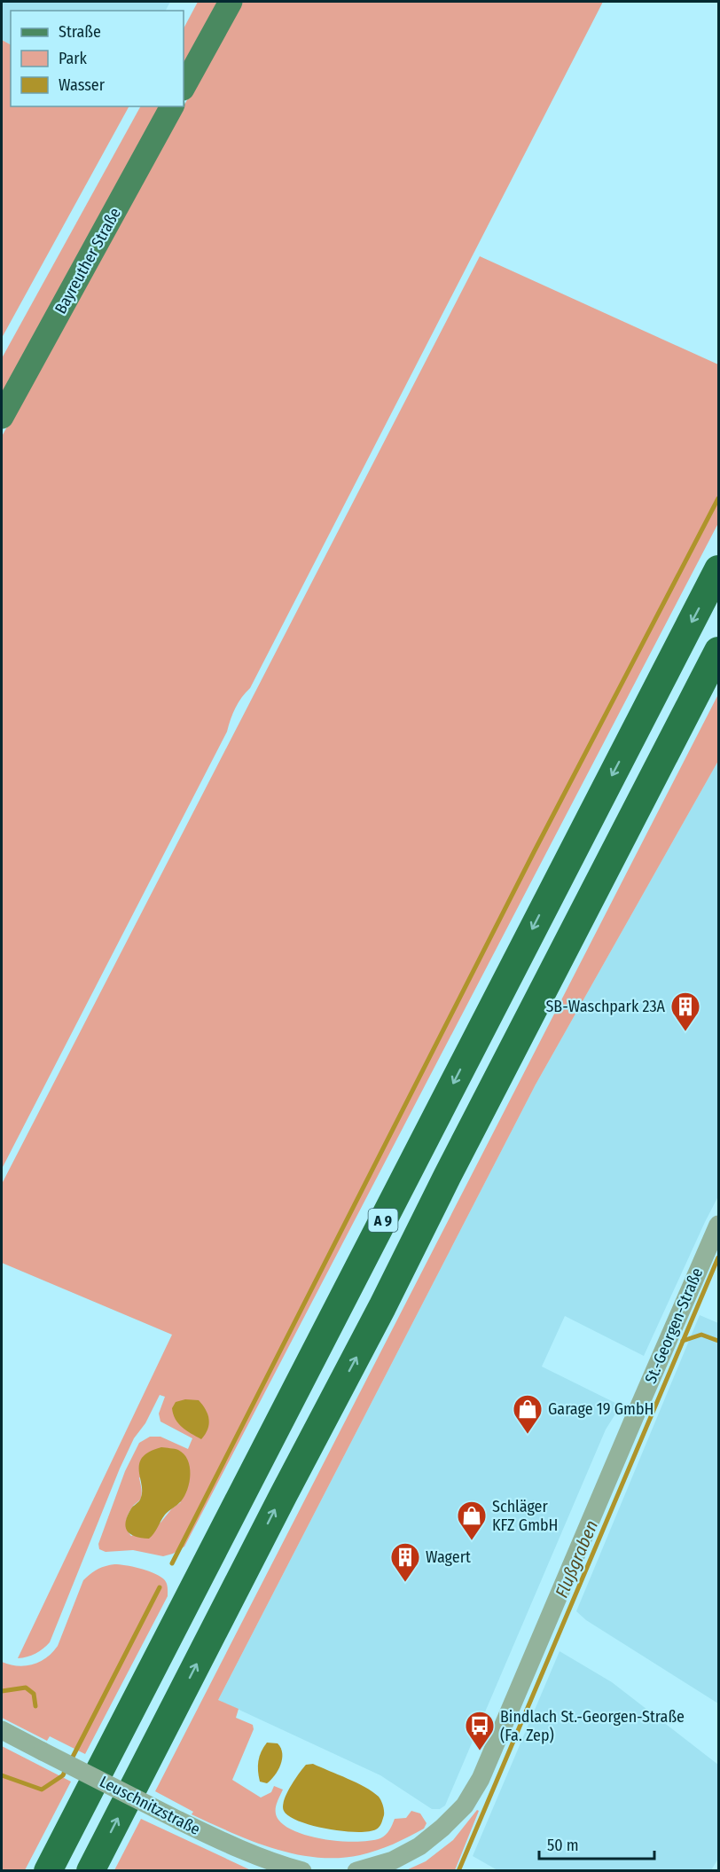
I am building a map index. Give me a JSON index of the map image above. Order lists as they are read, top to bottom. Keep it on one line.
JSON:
{"streets":{"highway":["A 9"],"main road":["Bayreuther Straße"],"street":["St.-Georgen-Straße","Leuschnitzstraße"]},"water":["Flußgraben"],"places":{"building":["SB-Waschpark 23A","Wagert"],"shop":["Garage 19 GmbH","Schläger KFZ GmbH"],"bus stop":["Bindlach St.-Georgen-Straße (Fa. Zep)"]},"legend":["Straße","Park","Wasser"],"scale_bar":"50 m"}
